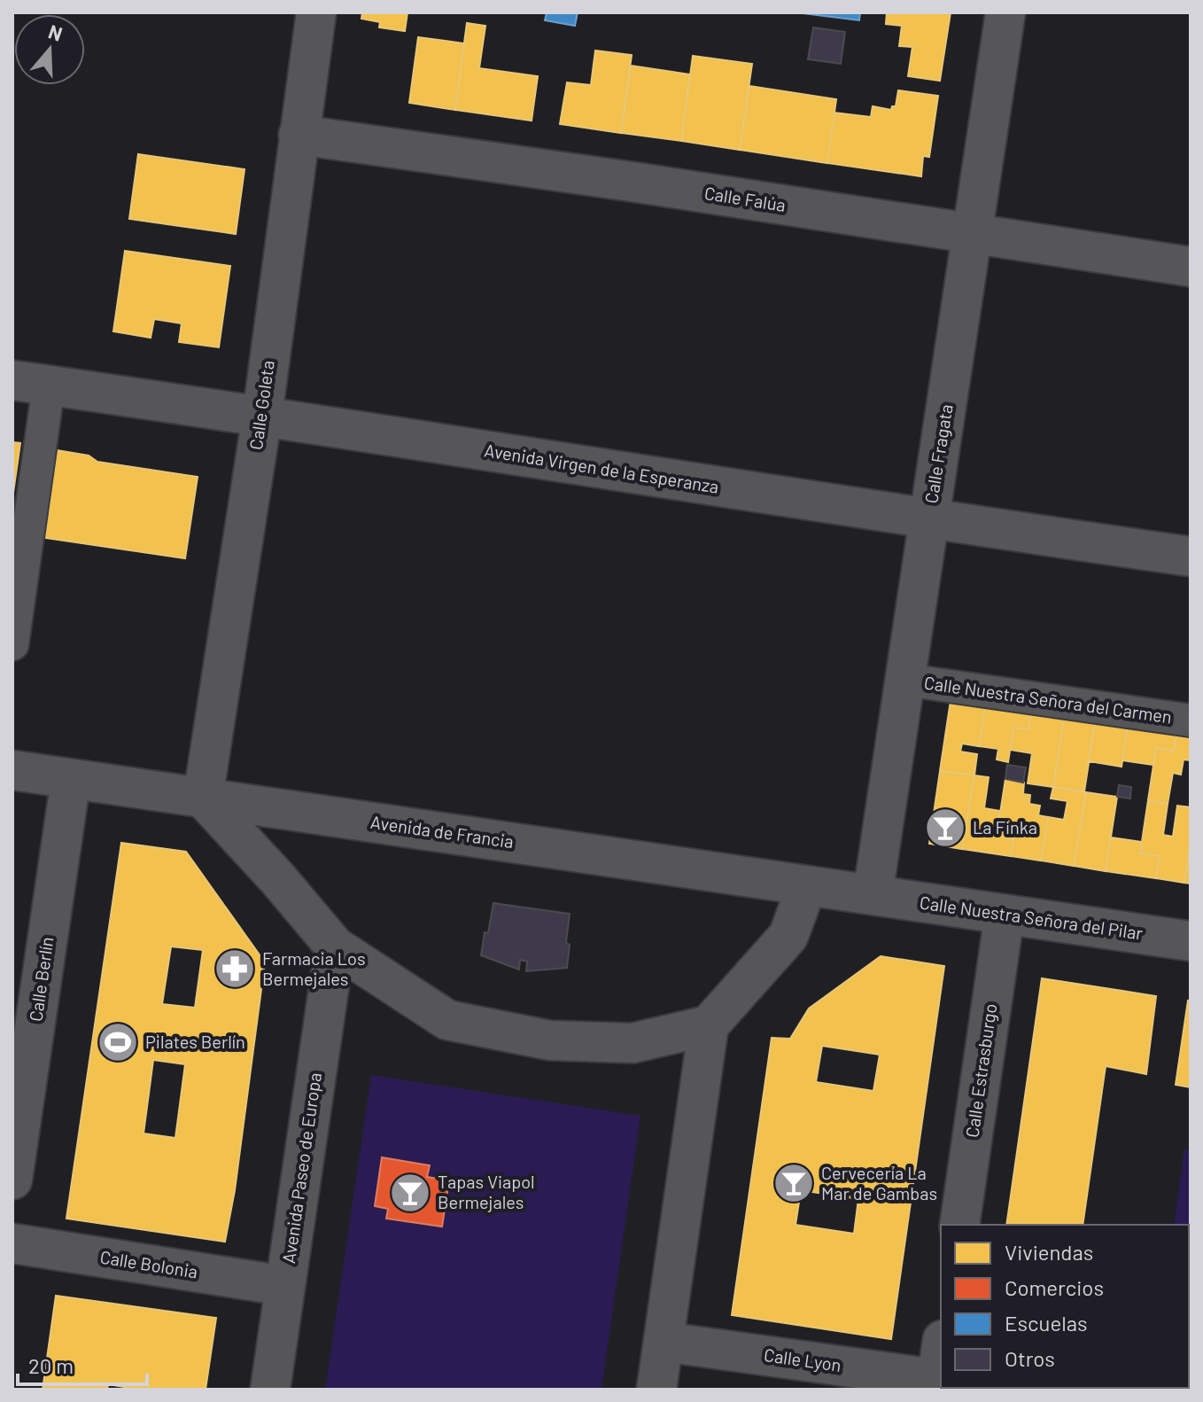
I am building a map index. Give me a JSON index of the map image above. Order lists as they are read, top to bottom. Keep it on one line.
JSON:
{"streets":{"street":["Calle Falúa","Calle Goleta","Calle Fragata","Avenida Virgen de la Esperanza","Calle Nuestra Señora del Carmen","Avenida de Francia","Calle Nuestra Señora del Pilar","Calle Berlín","Calle Estrasburgo","Avenida Paseo de Europa","Calle Bolonia","Calle Lyon"]},"crossings":[["Calle Falúa","Calle Goleta"],["Calle Falúa","Calle Fragata"],["Calle Goleta","Avenida Virgen de la Esperanza"],["Calle Goleta","Avenida de Francia"],["Calle Fragata","Avenida Virgen de la Esperanza"],["Calle Fragata","Calle Nuestra Señora del Carmen"],["Calle Fragata","Avenida de Francia"],["Calle Fragata","Calle Nuestra Señora del Pilar"],["Avenida de Francia","Calle Nuestra Señora del Pilar"],["Avenida de Francia","Calle Berlín"],["Calle Nuestra Señora del Pilar","Calle Estrasburgo"],["Avenida Paseo de Europa","Calle Bolonia"]],"places":{"bar":["La Finka","Cervecería La Mar de Gambas","Tapas Viapol Bermejales"],"pharmacy":["Farmacia Los Bermejales"],"sports":["Pilates Berlín"]},"legend":["Viviendas","Comercios","Escuelas","Otros"],"scale_bar":"20 m","north":"top"}
